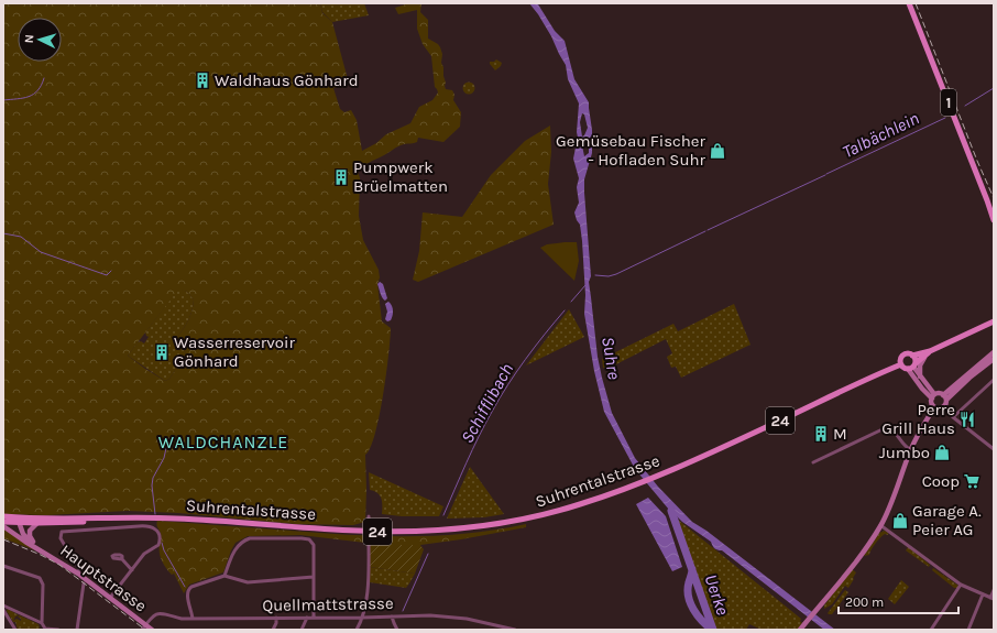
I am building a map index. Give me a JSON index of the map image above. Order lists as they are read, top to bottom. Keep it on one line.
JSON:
{"streets":{"main road":["1","24","Suhrentalstrasse","Hauptstrasse"],"street":["Quellmattstrasse"]},"crossings":[["24","Suhrentalstrasse"],["Hauptstrasse","Quellmattstrasse"]],"districts":["WALDCHANZLE"],"water":["Talbächlein","Suhre","Schifflibach","Uerke"],"places":{"building":["Waldhaus Gönhard","Pumpwerk Brüelmatten","Wasserreservoir Gönhard","M"],"shop":["Gemüsebau Fischer - Hofladen Suhr","Jumbo","Garage A. Peier AG"],"restaurant":["Perre Grill Haus"],"supermarket":["Coop"]},"scale_bar":"200 m","north":"left"}
